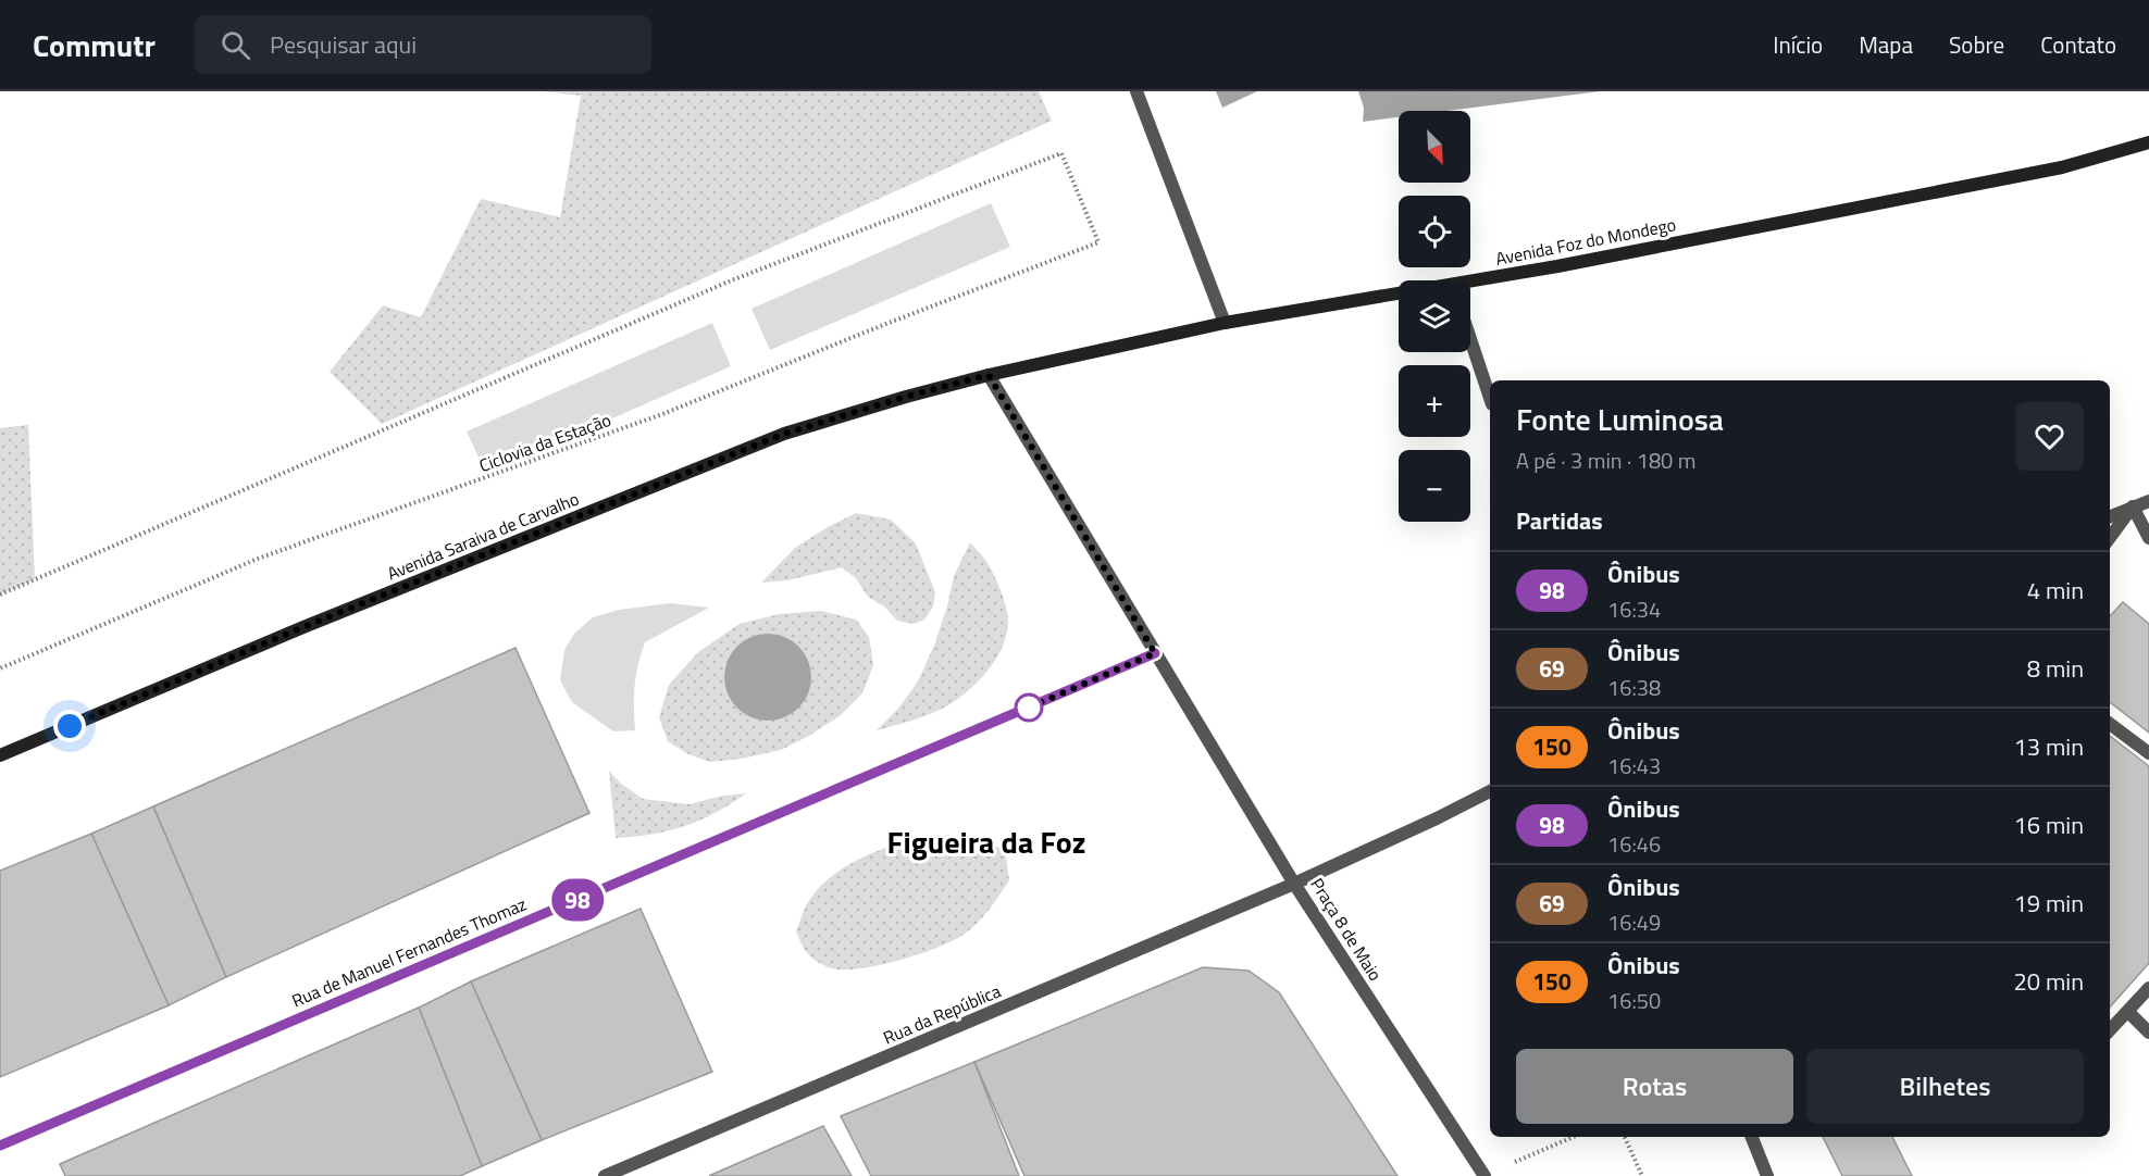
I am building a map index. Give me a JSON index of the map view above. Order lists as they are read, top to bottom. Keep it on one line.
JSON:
{"streets":{"main road":["Avenida Foz do Mondego","Avenida Saraiva de Carvalho"],"street":["Praça 8 de Maio","Rua de Manuel Fernandes Thomaz","Rua da República"],"path":["Ciclovia da Estação"]},"crossings":[["Avenida Foz do Mondego","Avenida Saraiva de Carvalho"],["Praça 8 de Maio","Rua da República"]],"districts":["Figueira da Foz"],"lines":["bus line 98"],"north":"bottom right","page":{"header":"Commutr","search":"Pesquisar aqui","nav":["Início","Mapa","Sobre","Contato"],"on_map":"98","map_buttons":["+","−"],"heading":[["Fonte Luminosa","A pé · 3 min · 180 m"],"Partidas"],"list":[{"mark":"98","name":"Ônibus","note":"16:34","value":"4 min"},{"mark":"69","name":"Ônibus","note":"16:38","value":"8 min"},{"mark":"150","name":"Ônibus","note":"16:43","value":"13 min"},{"mark":"98","name":"Ônibus","note":"16:46","value":"16 min"},{"mark":"69","name":"Ônibus","note":"16:49","value":"19 min"},{"mark":"150","name":"Ônibus","note":"16:50","value":"20 min"}],"buttons":["Rotas","Bilhetes"]}}
